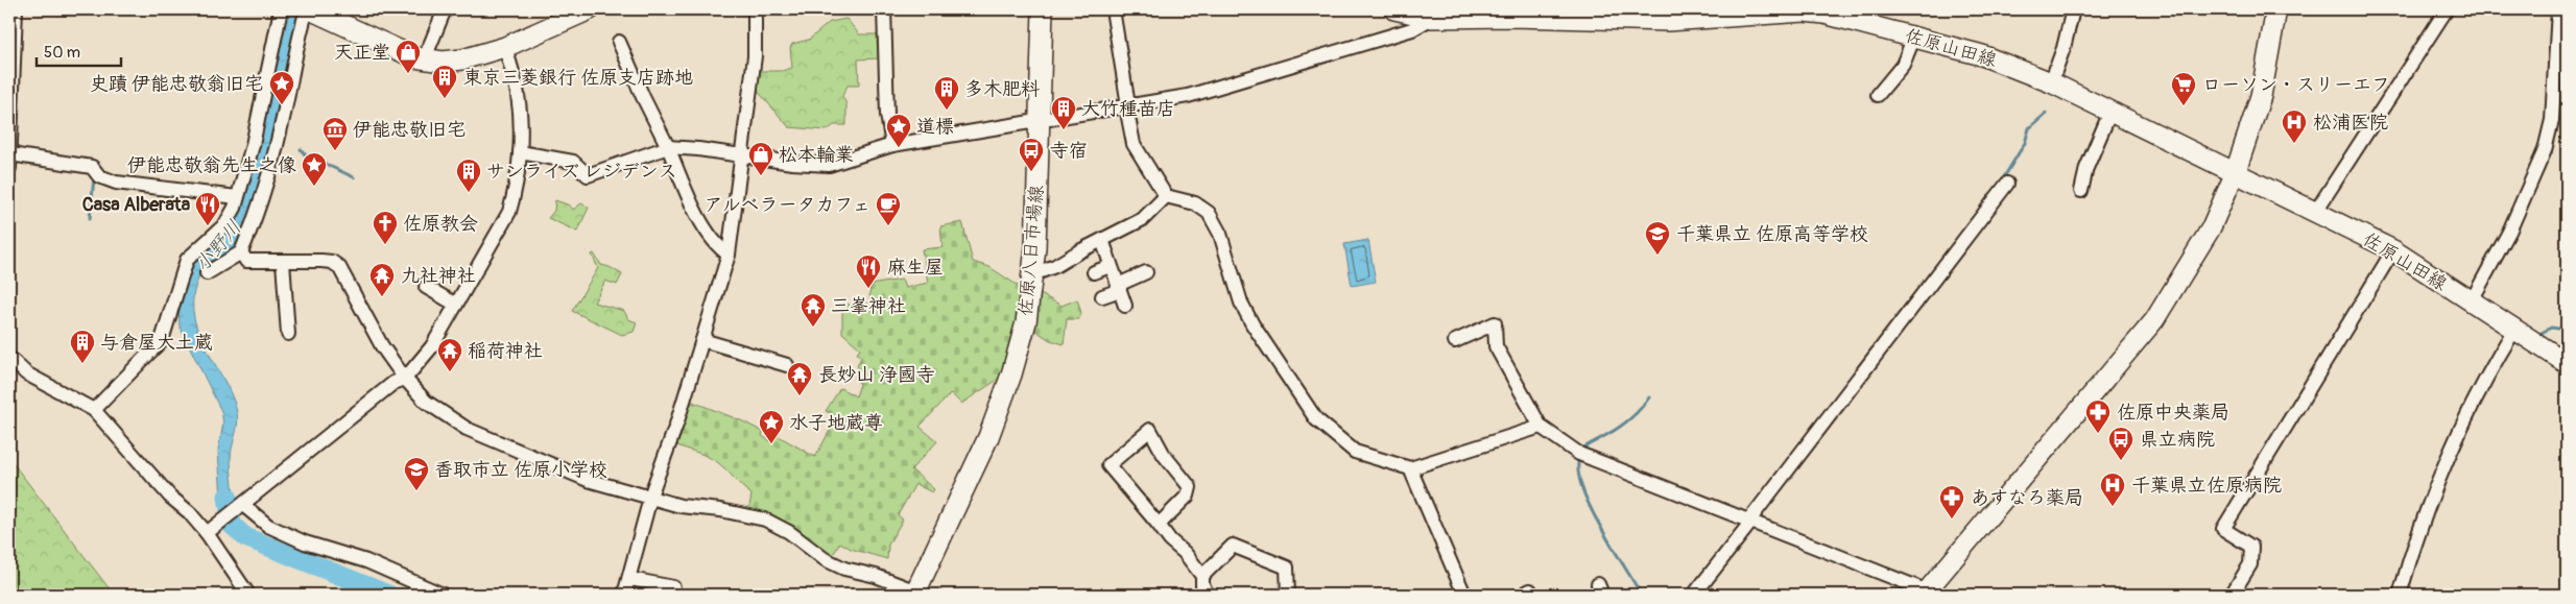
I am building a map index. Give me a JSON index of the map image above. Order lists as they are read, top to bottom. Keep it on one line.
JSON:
{"streets":{"main road":["佐原山田線","佐原八日市場線"]},"water":["小野川"],"places":{"shop":["天正堂","松本輪業"],"building":["東京三菱銀行 佐原支店跡地","多木肥料","大竹種苗店","サンライズ レジデンス","与倉屋大土蔵"],"place":["史蹟 伊能忠敬翁旧宅","道標","伊能忠敬翁先生之像","水子地蔵尊"],"supermarket":["ローソン・スリーエフ"],"hospital":["松浦医院","千葉県立佐原病院"],"museum":["伊能忠敬旧宅"],"bus stop":["寺宿","県立病院"],"restaurant":["Casa Alberata","麻生屋"],"cafe":["アルベラータカフェ"],"church":["佐原教会"],"school or university":["千葉県立 佐原高等学校","香取市立 佐原小学校"],"temple":["九社神社","三峯神社","稲荷神社","長妙山 浄國寺"],"pharmacy":["佐原中央薬局","あすなろ薬局"]},"scale_bar":"50 m"}
